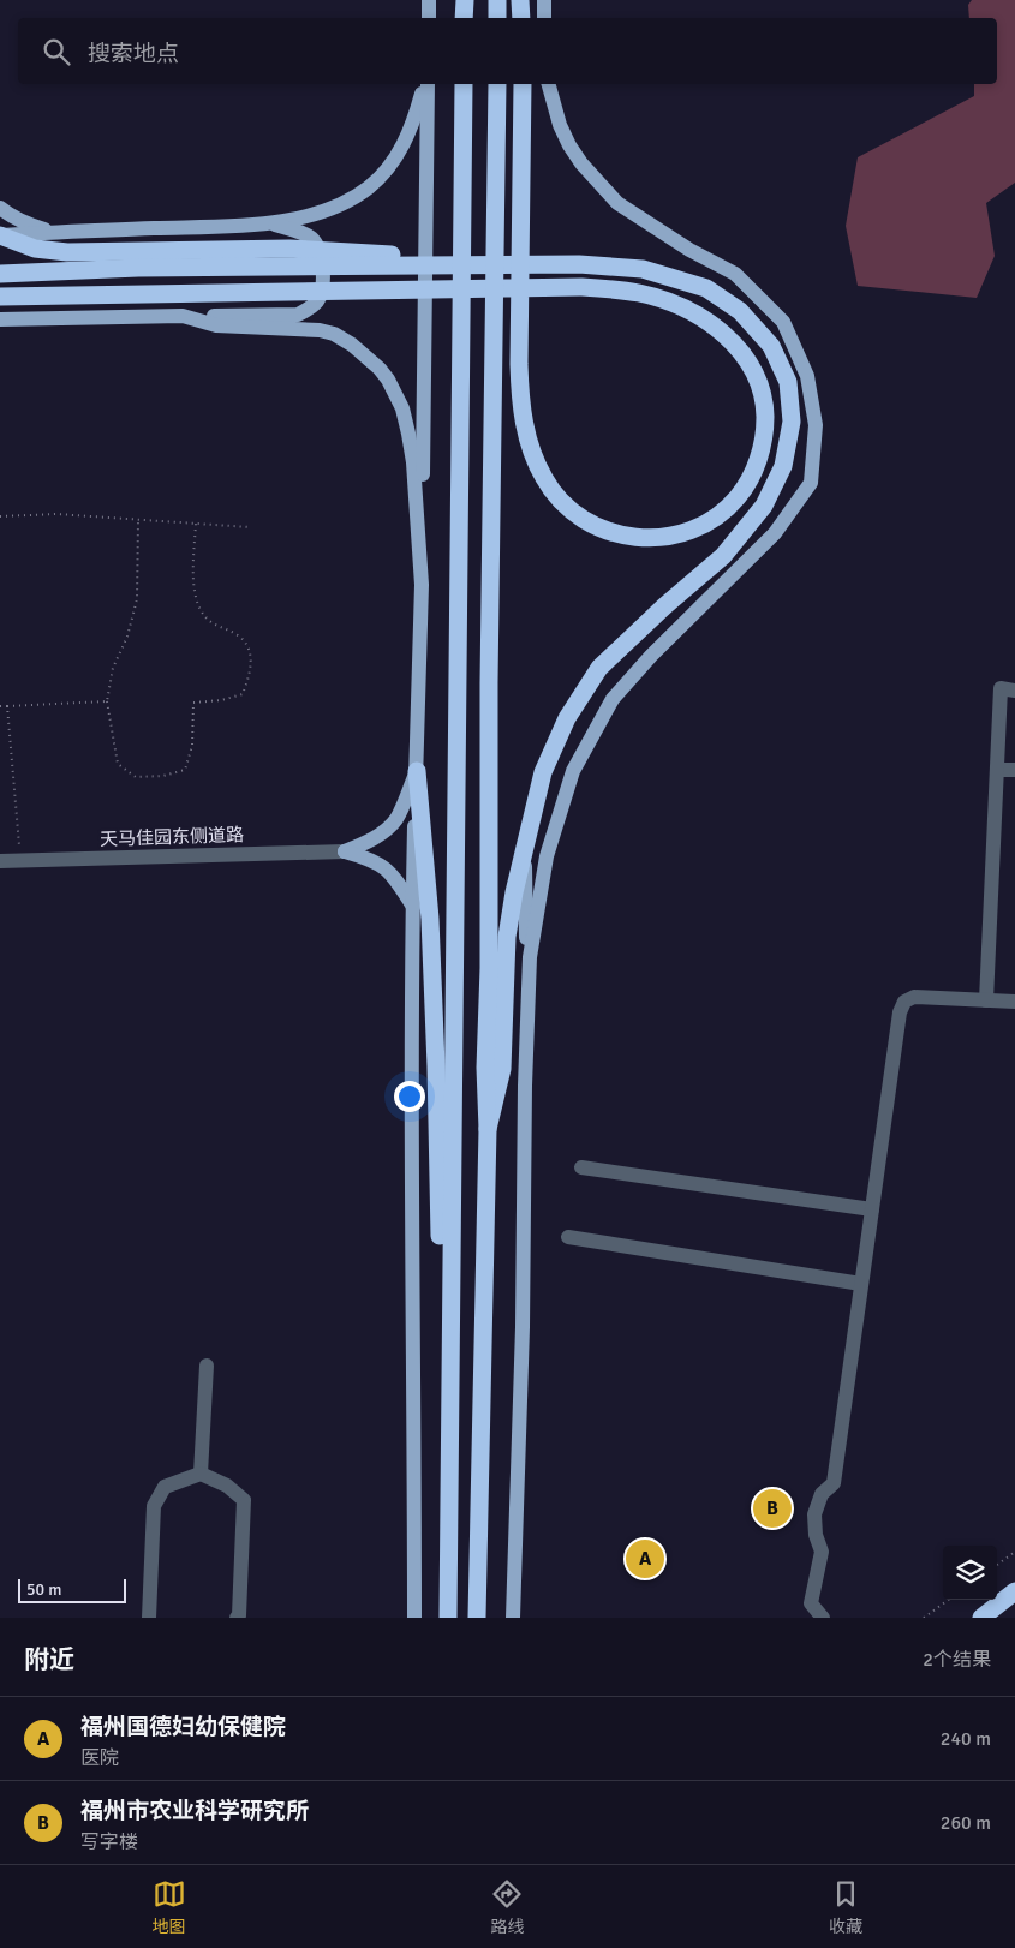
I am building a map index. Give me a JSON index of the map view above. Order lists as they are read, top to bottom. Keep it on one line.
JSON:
{"streets":{"street":["天马佳园东侧道路"]},"scale_bar":"50 m","page":{"search":"搜索地点","pins":["B","A"],"scale":"50 m","heading":["附近","2个结果"],"list":[{"mark":"A","name":"福州国德妇幼保健院","note":"医院","value":"240 m"},{"mark":"B","name":"福州市农业科学研究所","note":"写字楼","value":"260 m"}],"nav":["地图","路线","收藏"]}}
